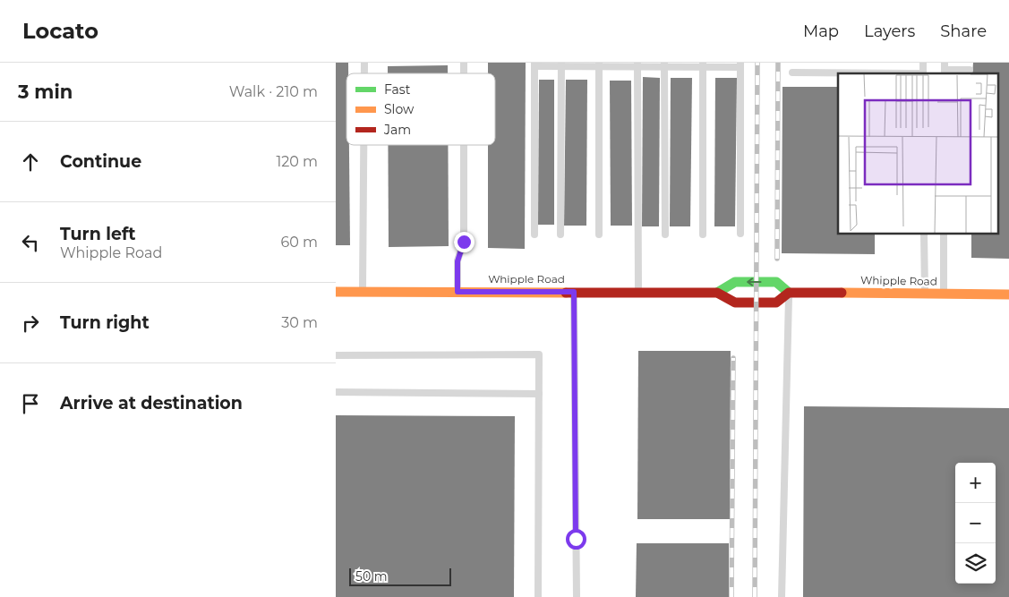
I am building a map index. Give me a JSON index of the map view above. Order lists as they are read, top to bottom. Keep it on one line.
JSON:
{"streets":{"main road":["Whipple Road"]},"legend":["Fast","Slow","Jam"],"scale_bar":"50 m","page":{"header":"Locato","nav":["Map","Layers","Share"],"heading":["3 min","Walk · 210 m"],"list":[["Continue","120 m"],["Turn left","Whipple Road","60 m"],["Turn right","30 m"],"Arrive at destination"],"map_buttons":["+","−"],"scale":"50 m"}}
